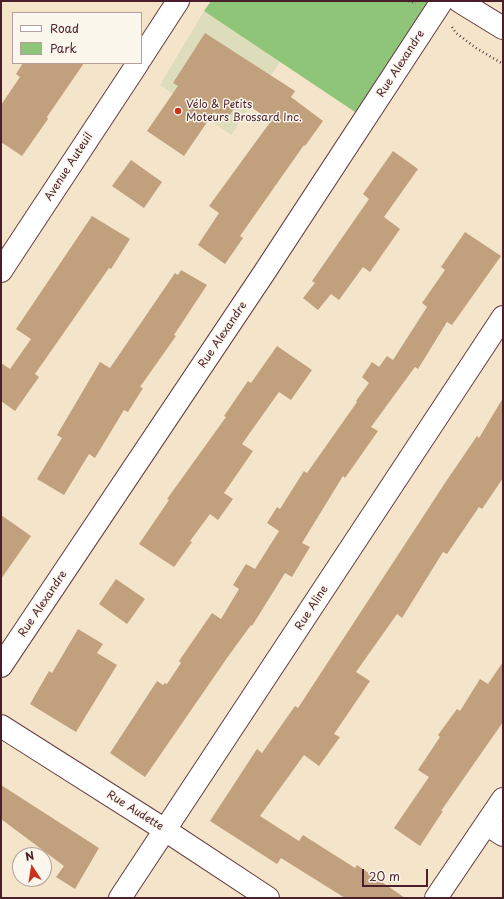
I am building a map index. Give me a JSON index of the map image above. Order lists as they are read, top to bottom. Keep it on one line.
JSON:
{"streets":{"street":["Rue Alexandre","Avenue Auteuil","Rue Aline","Rue Audette"]},"crossings":[["Rue Aline","Rue Audette"]],"places":["Vélo & Petits Moteurs Brossard Inc."],"legend":["Road","Park"],"scale_bar":"20 m","north":"top"}
